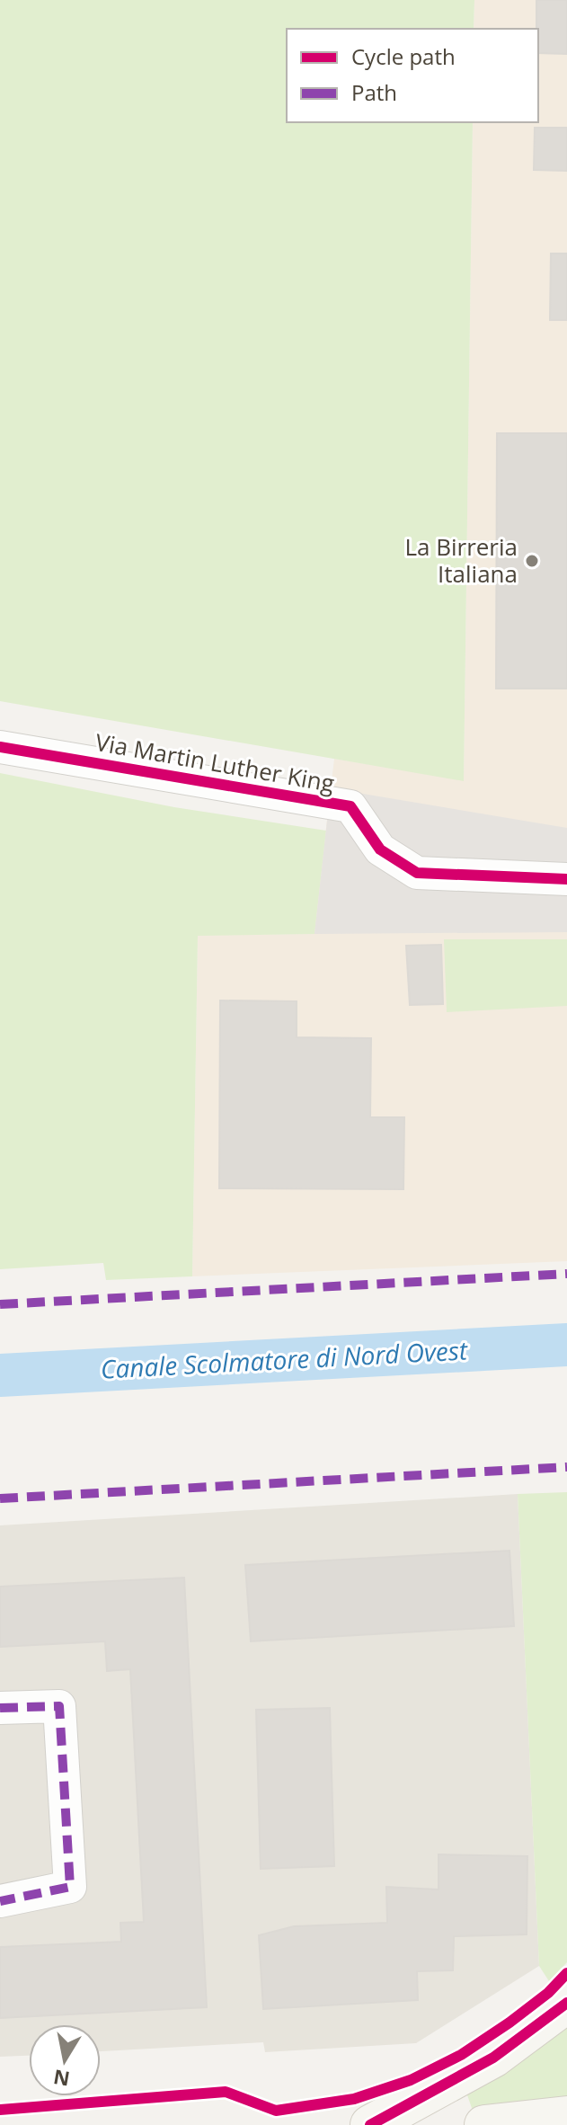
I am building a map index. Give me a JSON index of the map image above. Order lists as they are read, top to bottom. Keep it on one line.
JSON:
{"streets":{"street":["Via Martin Luther King"]},"water":["Canale Scolmatore di Nord Ovest"],"places":["La Birreria Italiana"],"legend":["Cycle path","Path"],"north":"bottom"}
